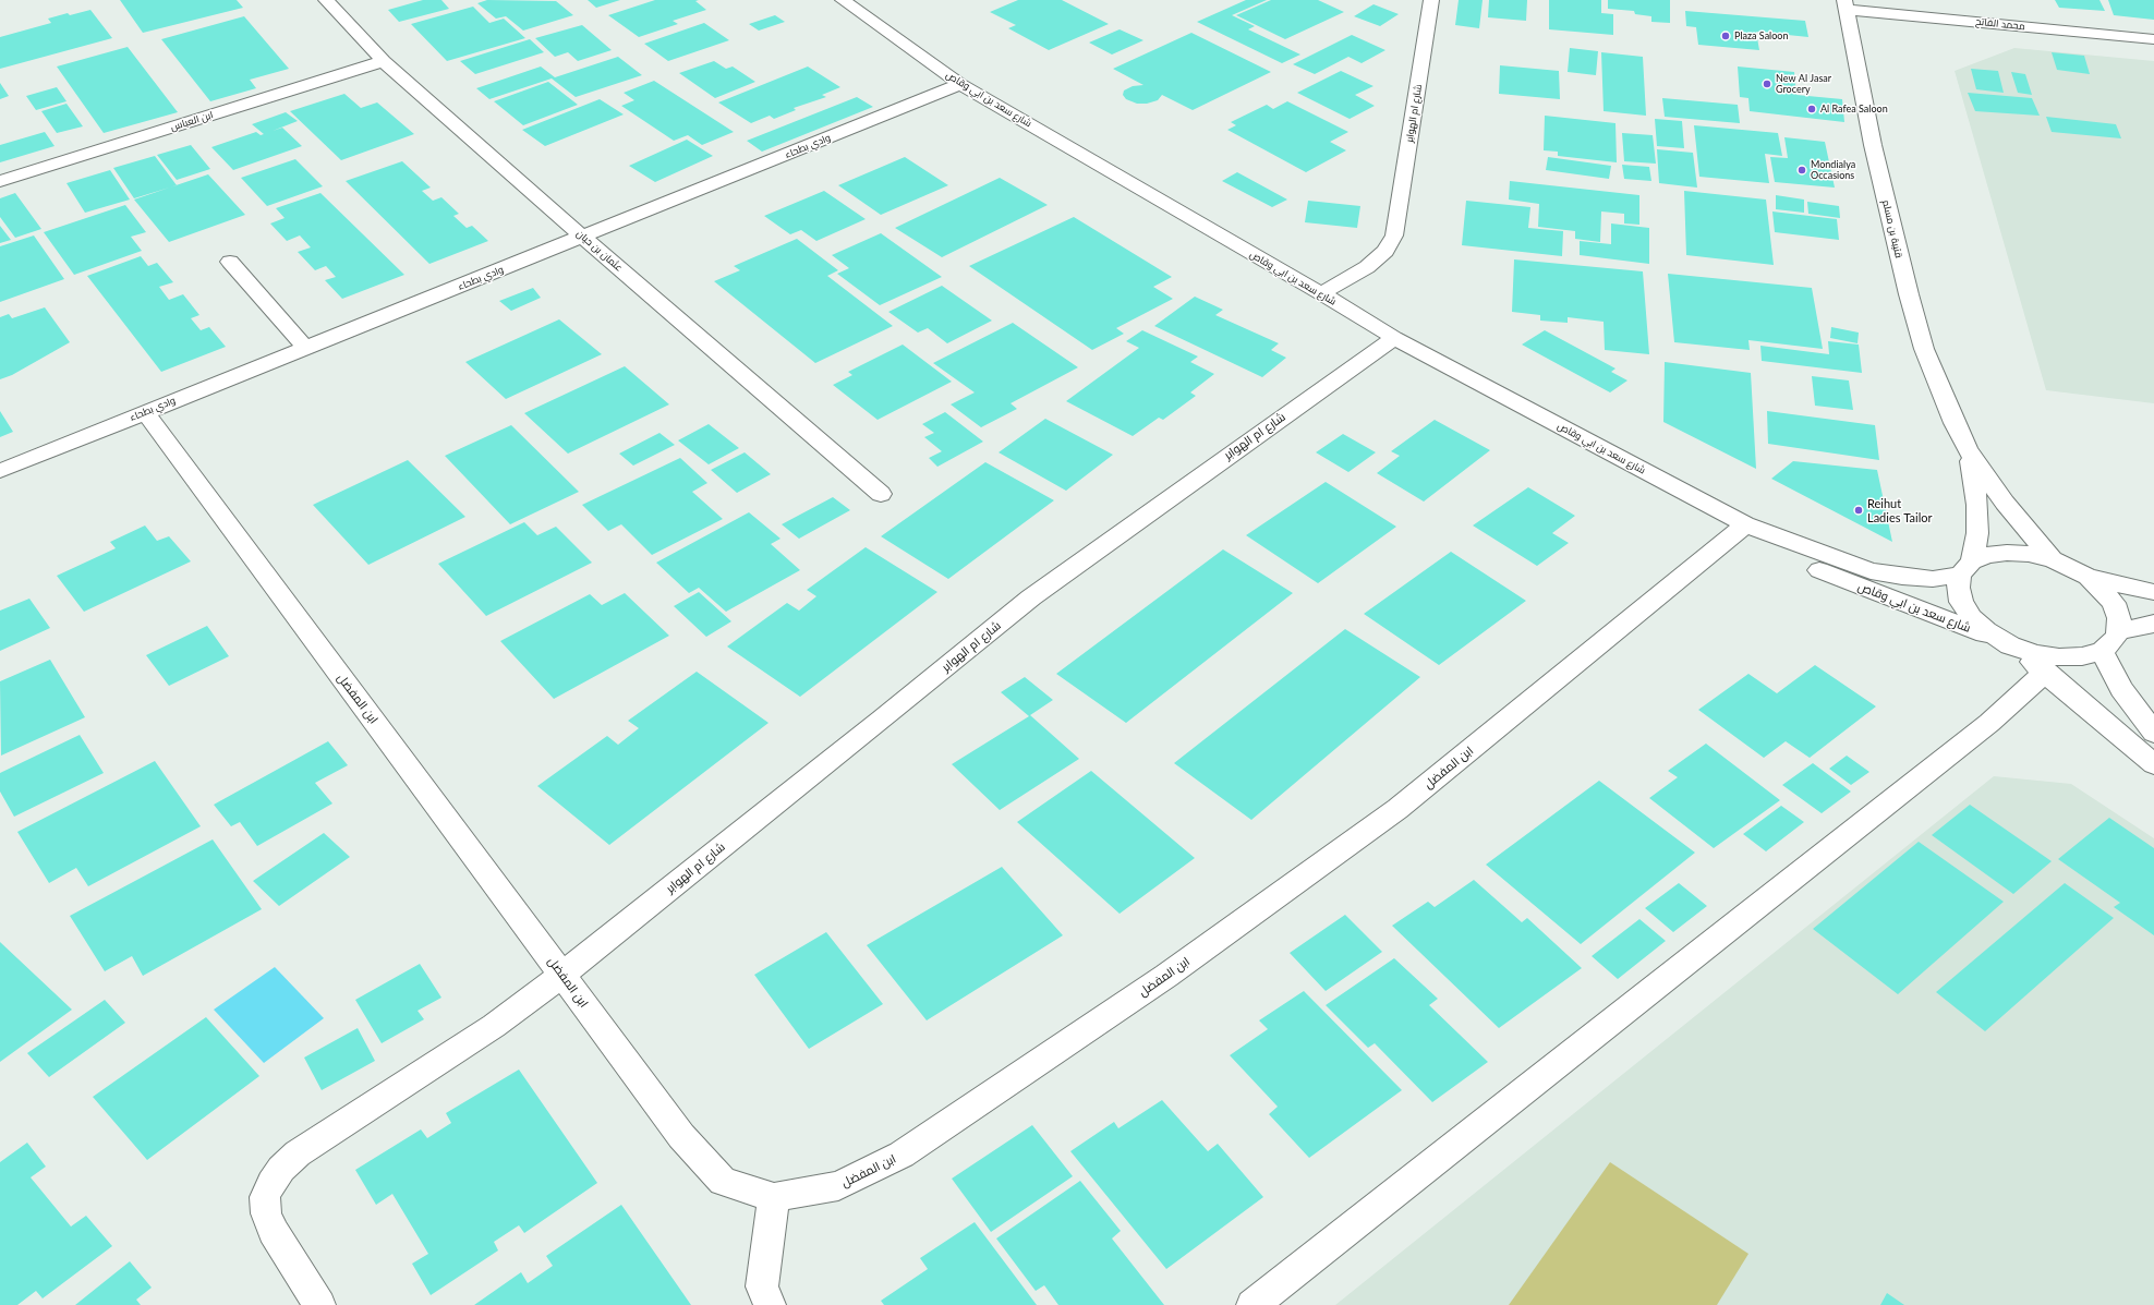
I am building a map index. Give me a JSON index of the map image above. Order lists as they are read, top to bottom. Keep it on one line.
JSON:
{"streets":{"street":["محمد الفاتح","شارع سعد بن ابي وقاص","شارع ام الهوابر","ابن العباس","وادي بطحاء","قتيبة بن مسلم","عثمان بن حيان","ابن المفضل"]},"crossings":[["محمد الفاتح","قتيبة بن مسلم"],["شارع سعد بن ابي وقاص","شارع ام الهوابر"],["شارع سعد بن ابي وقاص","وادي بطحاء"],["شارع سعد بن ابي وقاص","قتيبة بن مسلم"],["شارع سعد بن ابي وقاص","ابن المفضل"],["شارع ام الهوابر","ابن المفضل"],["ابن العباس","عثمان بن حيان"],["وادي بطحاء","عثمان بن حيان"],["وادي بطحاء","ابن المفضل"]],"places":["Plaza Saloon","New Al Jasar Grocery","Al Rafea Saloon","Mondialya Occasions","Reihut Ladies Tailor"]}
